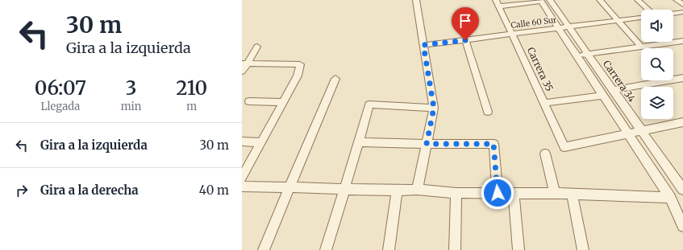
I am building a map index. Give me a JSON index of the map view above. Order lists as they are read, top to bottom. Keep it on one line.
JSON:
{"streets":{"street":["Calle 60 Sur","Carrera 35","Carrera 34"]},"crossings":[["Calle 60 Sur","Carrera 35"],["Calle 60 Sur","Carrera 34"]],"page":{"turn":["30 m","Gira a la izquierda"],"eta":["06:07","Llegada","3","min","210","m"],"list":[{"name":"Gira a la izquierda","value":"30 m"},{"name":"Gira a la derecha","value":"40 m"}]}}
